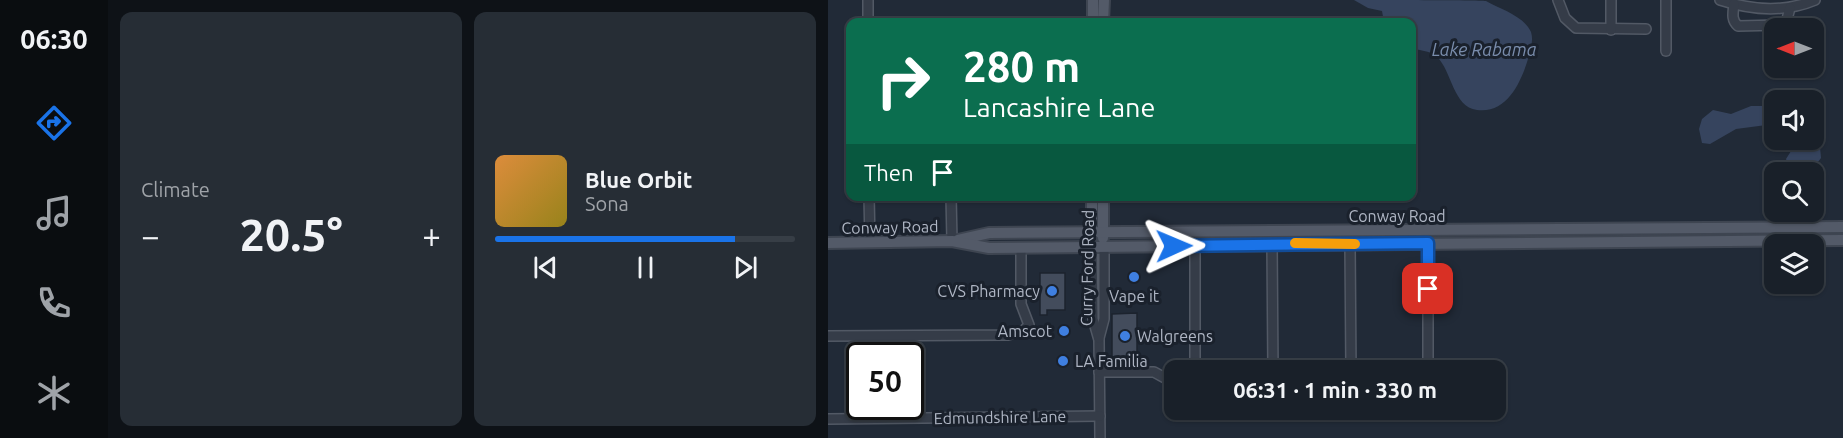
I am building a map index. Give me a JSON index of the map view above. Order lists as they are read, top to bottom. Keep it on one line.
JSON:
{"streets":{"main road":["Conway Road","Curry Ford Road"],"street":["Edmundshire Lane"]},"crossings":[["Conway Road","Curry Ford Road"],["Curry Ford Road","Edmundshire Lane"]],"water":["Lake Rabama"],"places":["Vape it","CVS Pharmacy","Amscot","Walgreens","LA Familia"],"north":"left","page":{"tabs":"06:30","tile":"Climate","turn":["280 m","Lancashire Lane"],"then":"Then","song":["Blue Orbit","Sona"],"heat":["−","20.5°","+"],"limit":"50","trip":"06:31 · 1 min · 330 m"}}
